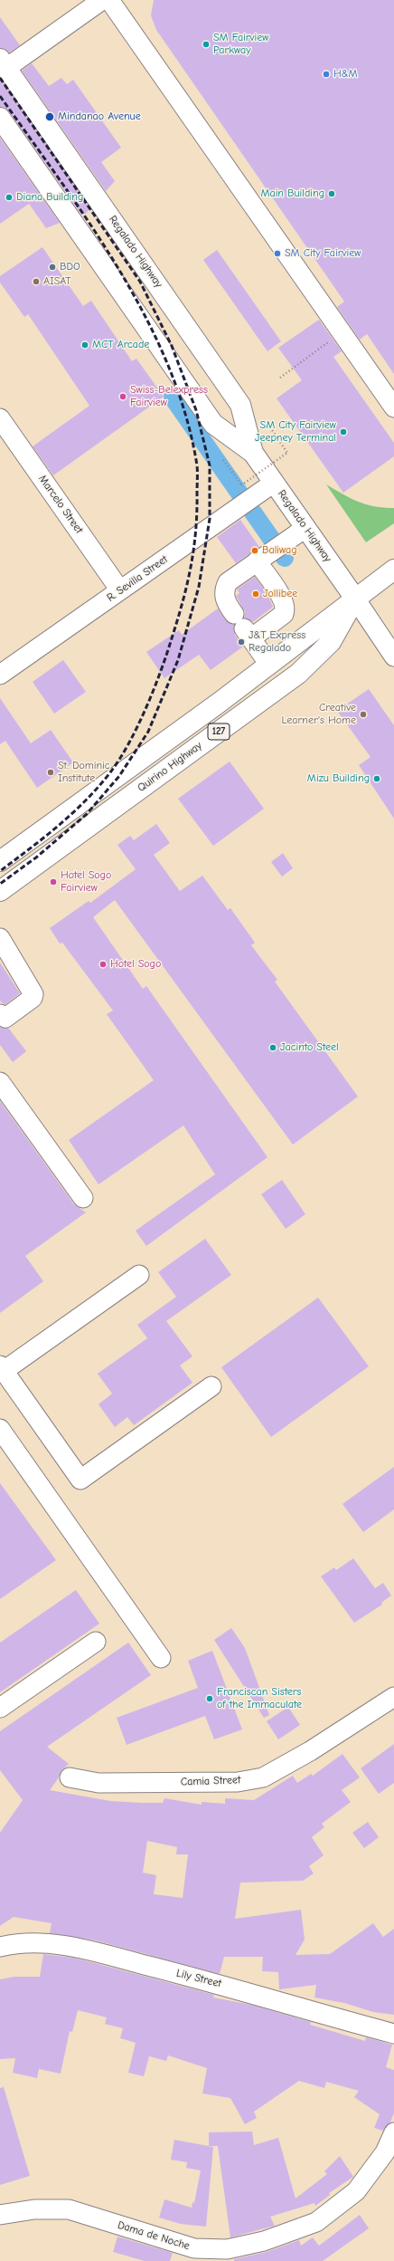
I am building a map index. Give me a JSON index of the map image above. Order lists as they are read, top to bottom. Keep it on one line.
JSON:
{"streets":{"main road":["Regalado Highway","127","Quirino Highway"],"street":["Marcelo Street","R. Sevilla Street","Camia Street","Lily Street","Dama de Noche"]},"crossings":[["Regalado Highway","R. Sevilla Street"],["Regalado Highway","Quirino Highway"],["Marcelo Street","R. Sevilla Street"]],"places":["SM Fairview Parkway","H&M","Mindanao Avenue","Main Building","Diana Building","SM City Fairview","BDO","AISAT","MCT Arcade","Swiss-Belexpress Fairview","SM City Fairview Jeepney Terminal","Baliwag","Jollibee","J&T Express Regalado","Creative Learner's Home","St. Dominic Institute","Mizu Building","Hotel Sogo Fairview","Hotel Sogo","Jacinto Steel","Franciscan Sisters of the Immaculate"]}
